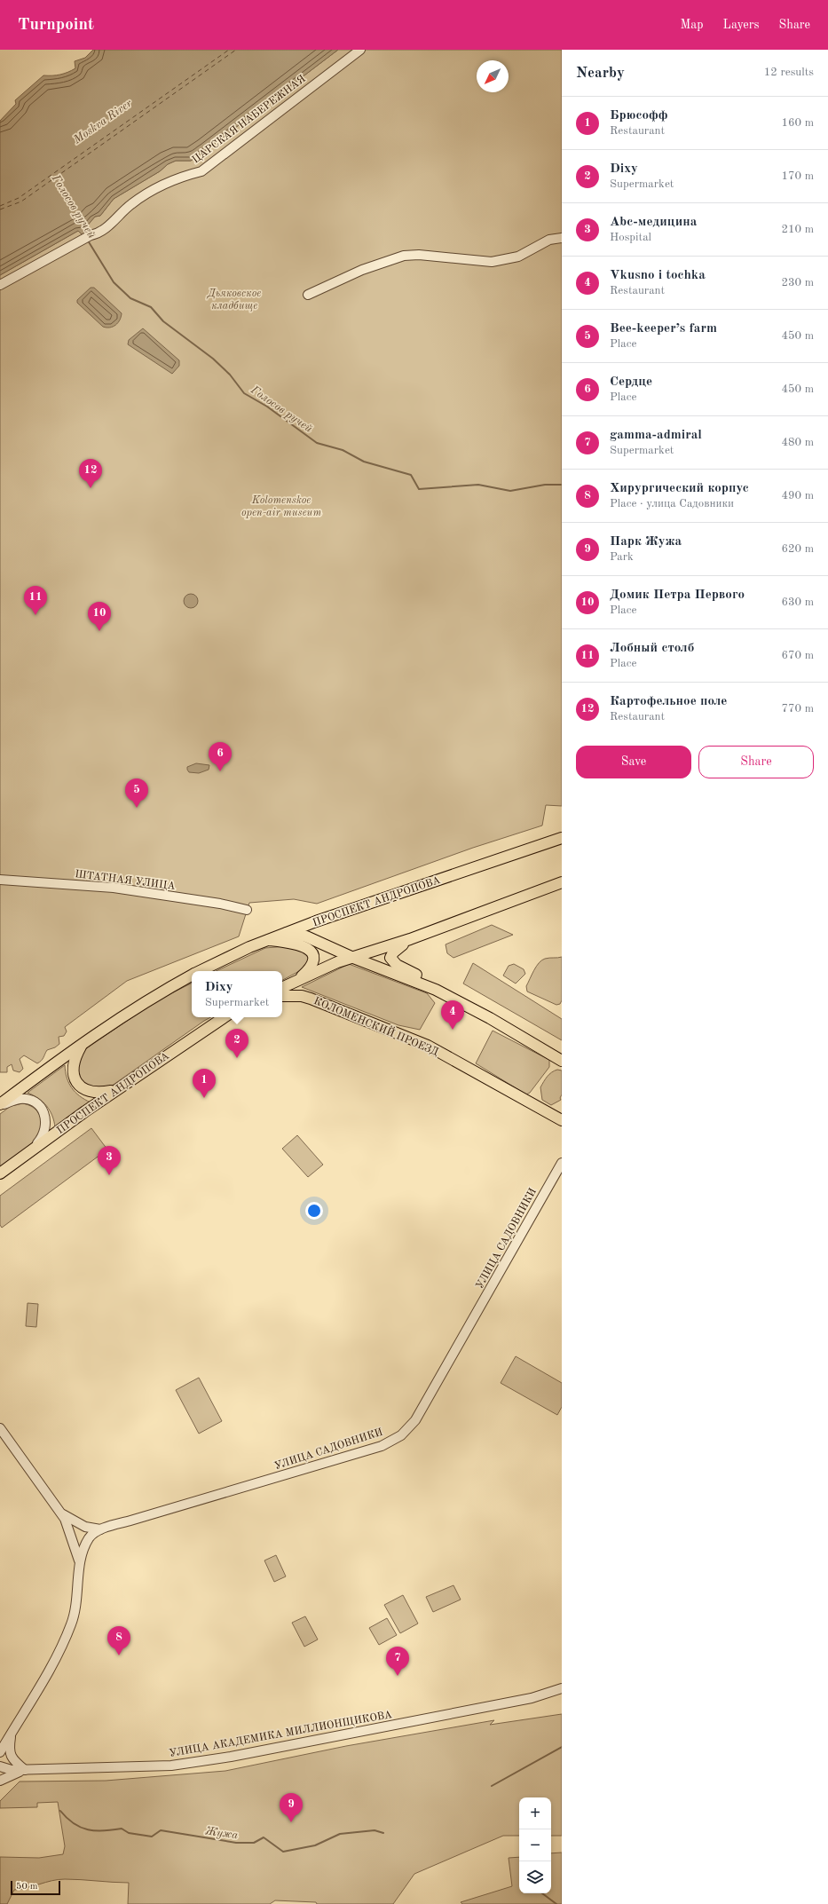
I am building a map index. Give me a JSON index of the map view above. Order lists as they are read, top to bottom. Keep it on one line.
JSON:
{"streets":{"main road":["ПРОСПЕКТ АНДРОПОВА","КОЛОМЕНСКИЙ ПРОЕЗД"],"street":["ЦАРСКАЯ НАБЕРЕЖНАЯ","ШТАТНАЯ УЛИЦА","УЛИЦА САДОВНИКИ","УЛИЦА АКАДЕМИКА МИЛЛИОНЩИКОВА"]},"water":["Moskva River","Голосов ручей","Жужа"],"parks":["Дьяковское кладбище","Kolomenskoe open-air museum"],"scale_bar":"50 m","north":"bottom left","page":{"header":"Turnpoint","nav":["Map","Layers","Share"],"heading":["Nearby","12 results"],"list":[{"mark":"1","name":"Брюсофф","note":"Restaurant","value":"160 m"},{"mark":"2","name":"Dixy","note":"Supermarket","value":"170 m"},{"mark":"3","name":"Abc-медицина","note":"Hospital","value":"210 m"},{"mark":"4","name":"Vkusno i tochka","note":"Restaurant","value":"230 m"},{"mark":"5","name":"Bee-keeper’s farm","note":"Place","value":"450 m"},{"mark":"6","name":"Сердце","note":"Place","value":"450 m"},{"mark":"7","name":"gamma-admiral","note":"Supermarket","value":"480 m"},{"mark":"8","name":"Хирургический корпус","note":"Place · улица Садовники","value":"490 m"},{"mark":"9","name":"Парк Жужа","note":"Park","value":"620 m"},{"mark":"10","name":"Домик Петра Первого","note":"Place","value":"630 m"},{"mark":"11","name":"Лобный столб","note":"Place","value":"670 m"},{"mark":"12","name":"Картофельное поле","note":"Restaurant","value":"770 m"}],"pins":["12","11","10","6","5","4","2","1","3","8","7","9"],"buttons":["Save","Share"],"popup":["Dixy","Supermarket"],"map_buttons":["+","−"],"scale":"50 m"}}
